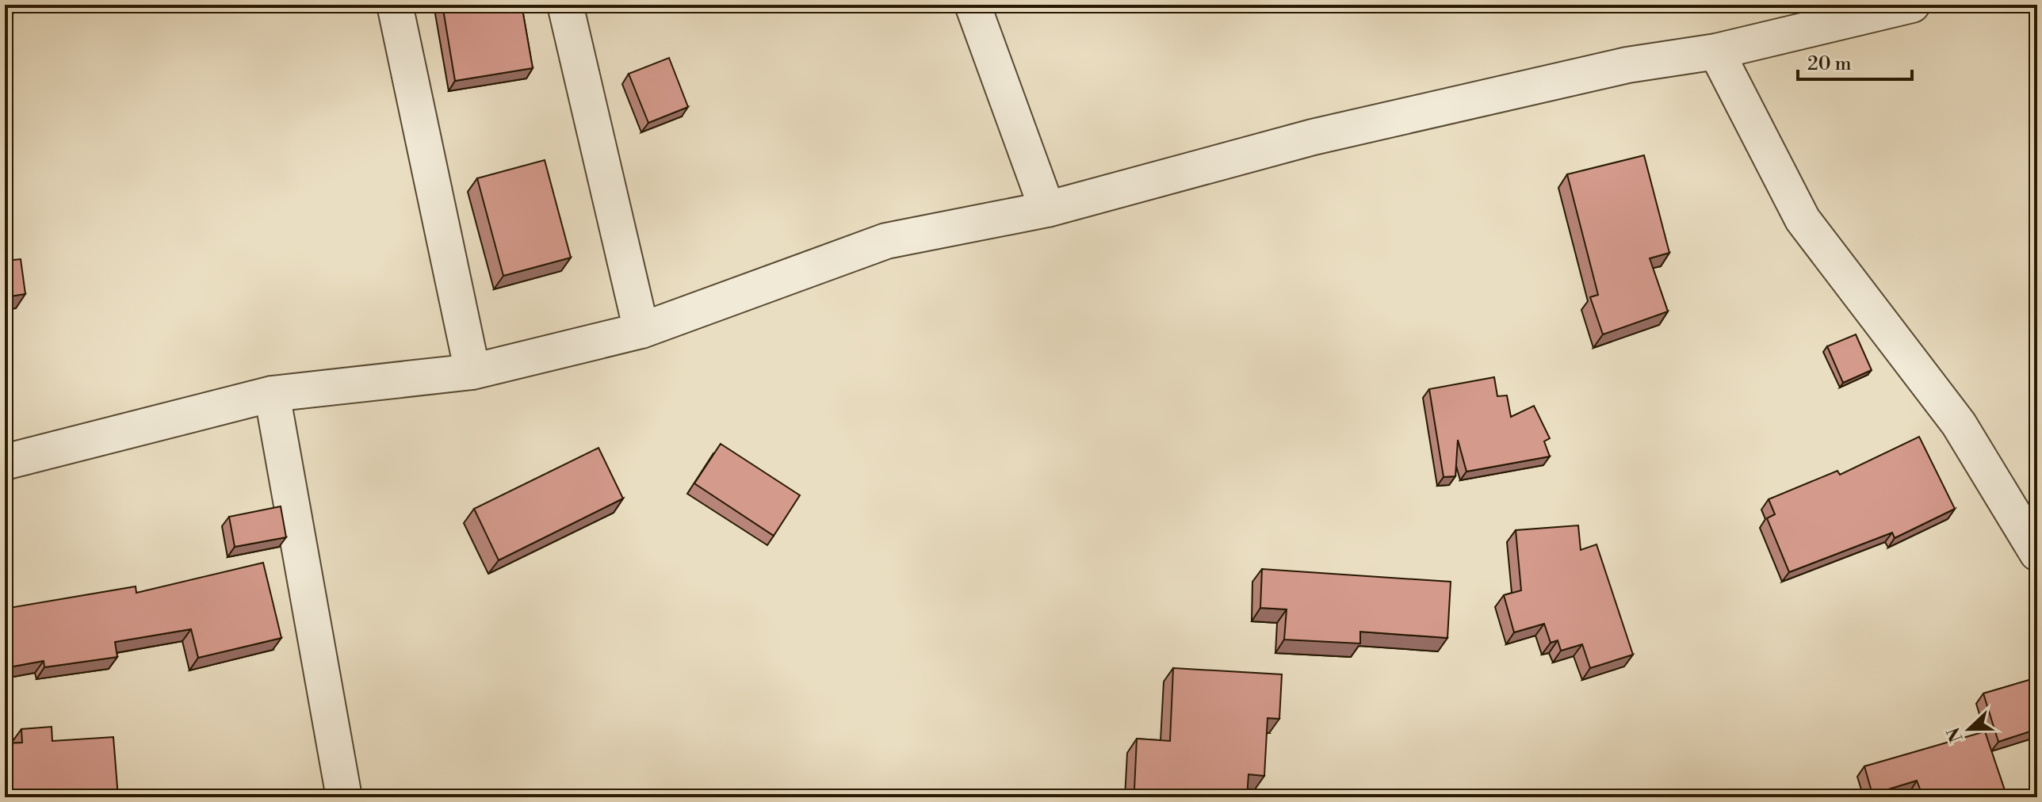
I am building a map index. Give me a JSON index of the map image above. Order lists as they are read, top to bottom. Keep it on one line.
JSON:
{"scale_bar":"20 m","north":"left"}
